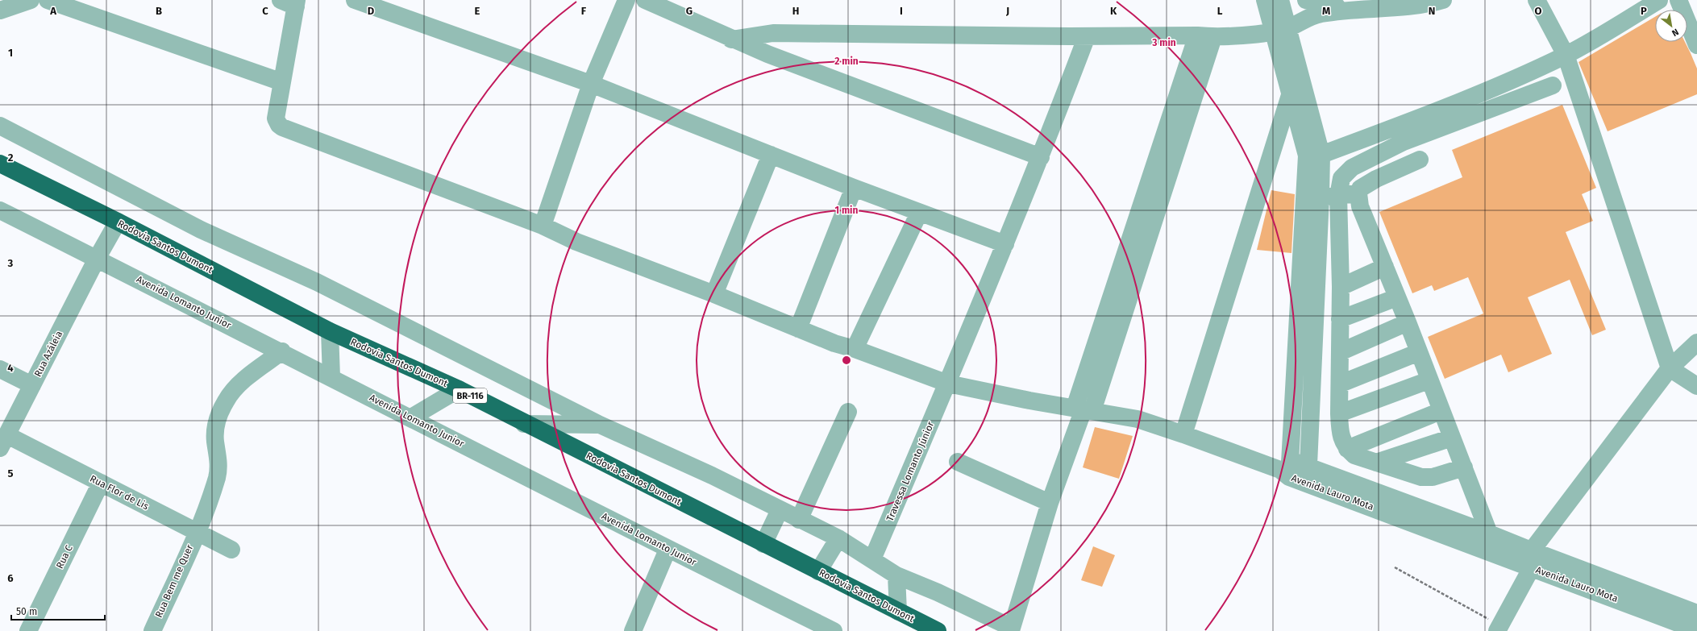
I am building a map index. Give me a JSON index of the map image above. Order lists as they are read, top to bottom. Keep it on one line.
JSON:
{"streets":{"highway":["Rodovia Santos Dumont","BR-116"],"street":["Avenida Lomanto Junior","Rua Azáleia","Travessa Lomanto Júnior","Rua Flor de Lis","Avenida Lauro Mota","Rua C","Rua Bem me Quer"]},"crossings":[["Rodovia Santos Dumont","Rua Azáleia"],["Avenida Lomanto Junior","Rua Azáleia"],["Avenida Lomanto Junior","Rua Bem me Quer"],["Rua Azáleia","Rua Flor de Lis"],["Travessa Lomanto Júnior","Avenida Lauro Mota"],["Rua Flor de Lis","Rua C"],["Rua Flor de Lis","Rua Bem me Quer"]],"scale_bar":"50 m","north":"bottom right","grid":{"columns":["A","B","C","D","E","F","G","H","I","J","K","L","M","N","O","P"],"rows":["1","2","3","4","5","6"]},"rings":["3 min","2 min","1 min"]}
